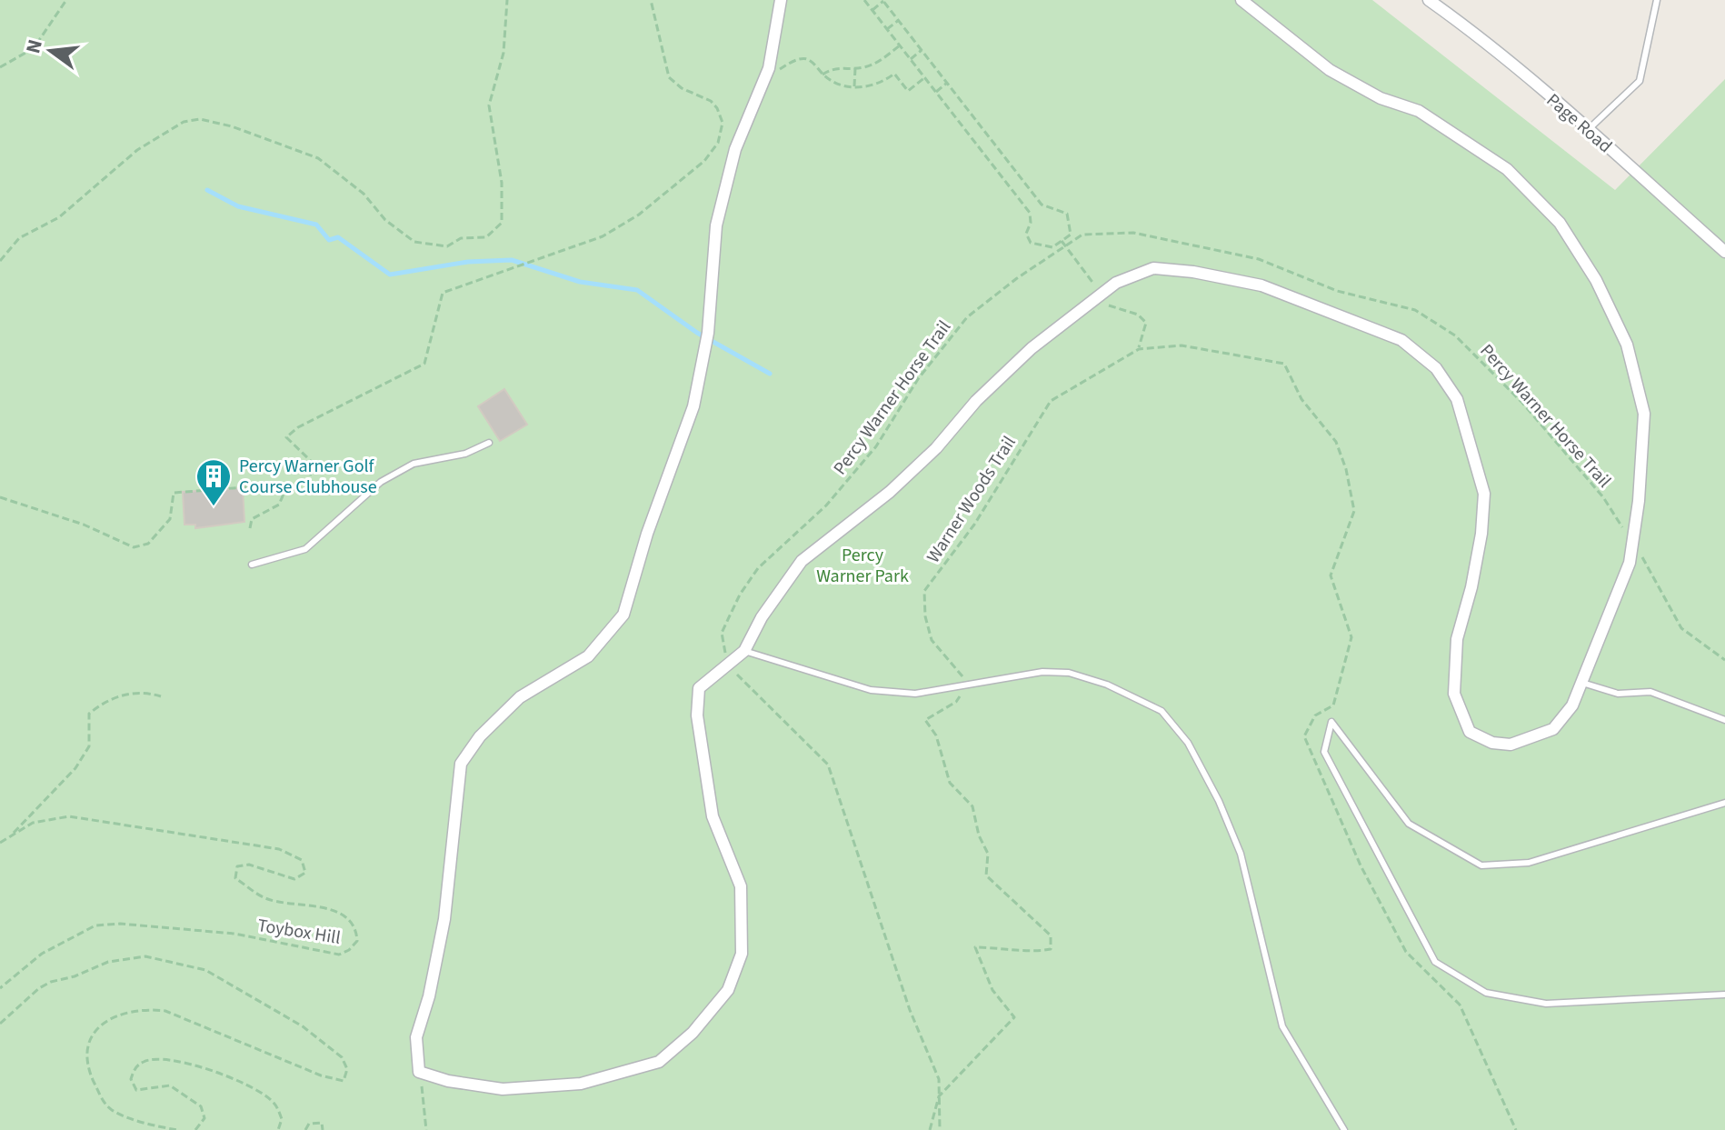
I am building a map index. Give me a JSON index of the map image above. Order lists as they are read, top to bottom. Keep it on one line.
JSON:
{"streets":{"street":["Page Road"],"path":["Percy Warner Horse Trail","Warner Woods Trail","Toybox Hill"]},"parks":["Percy Warner Park"],"places":{"building":["Percy Warner Golf Course Clubhouse"]},"north":"left"}
